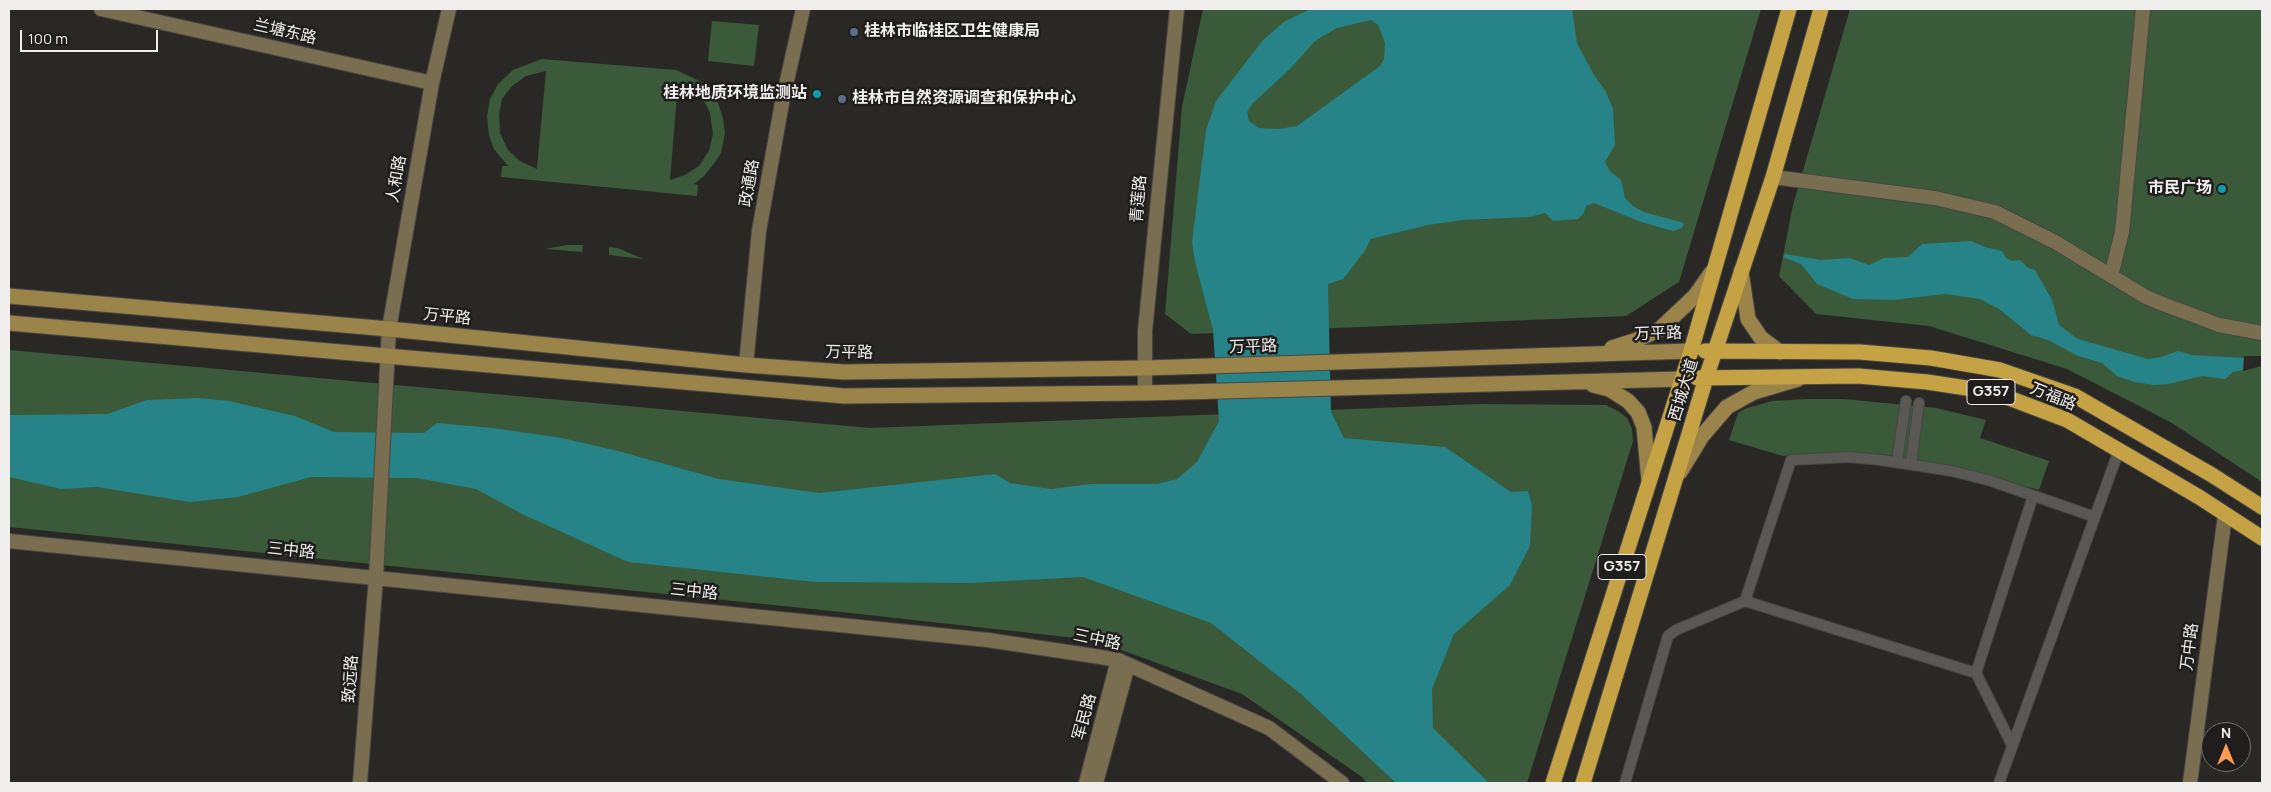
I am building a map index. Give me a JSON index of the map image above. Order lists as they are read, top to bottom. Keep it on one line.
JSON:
{"streets":{"highway":["西城大道","G357","万福路"],"main road":["万平路"],"street":["兰塘东路","人和路","政通路","青莲路","三中路","万中路","致远路","军民路"]},"crossings":[["兰塘东路","人和路"],["人和路","万平路"],["人和路","致远路"],["政通路","万平路"],["青莲路","万平路"],["万平路","西城大道"],["万平路","万福路"],["西城大道","万福路"],["万福路","万中路"],["三中路","致远路"],["三中路","军民路"]],"places":["桂林市临桂区卫生健康局","桂林地质环境监测站","桂林市自然资源调查和保护中心","市民广场"],"scale_bar":"100 m","north":"top"}
